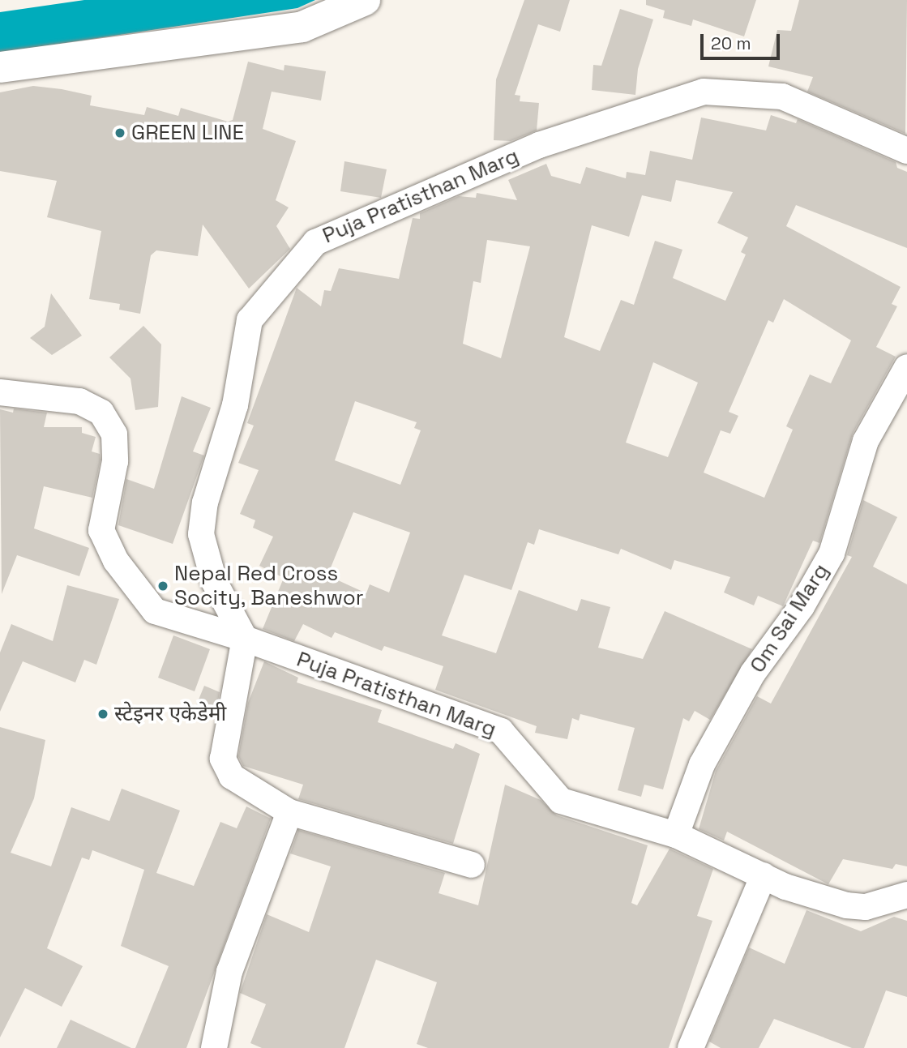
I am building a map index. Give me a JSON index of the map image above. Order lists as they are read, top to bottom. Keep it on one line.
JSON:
{"streets":{"street":["Puja Pratisthan Marg","Om Sai Marg"]},"crossings":[["Puja Pratisthan Marg","Om Sai Marg"]],"places":["GREEN LINE","Nepal Red Cross Socity, Baneshwor","स्टेइनर एकेडेमी"],"scale_bar":"20 m"}
